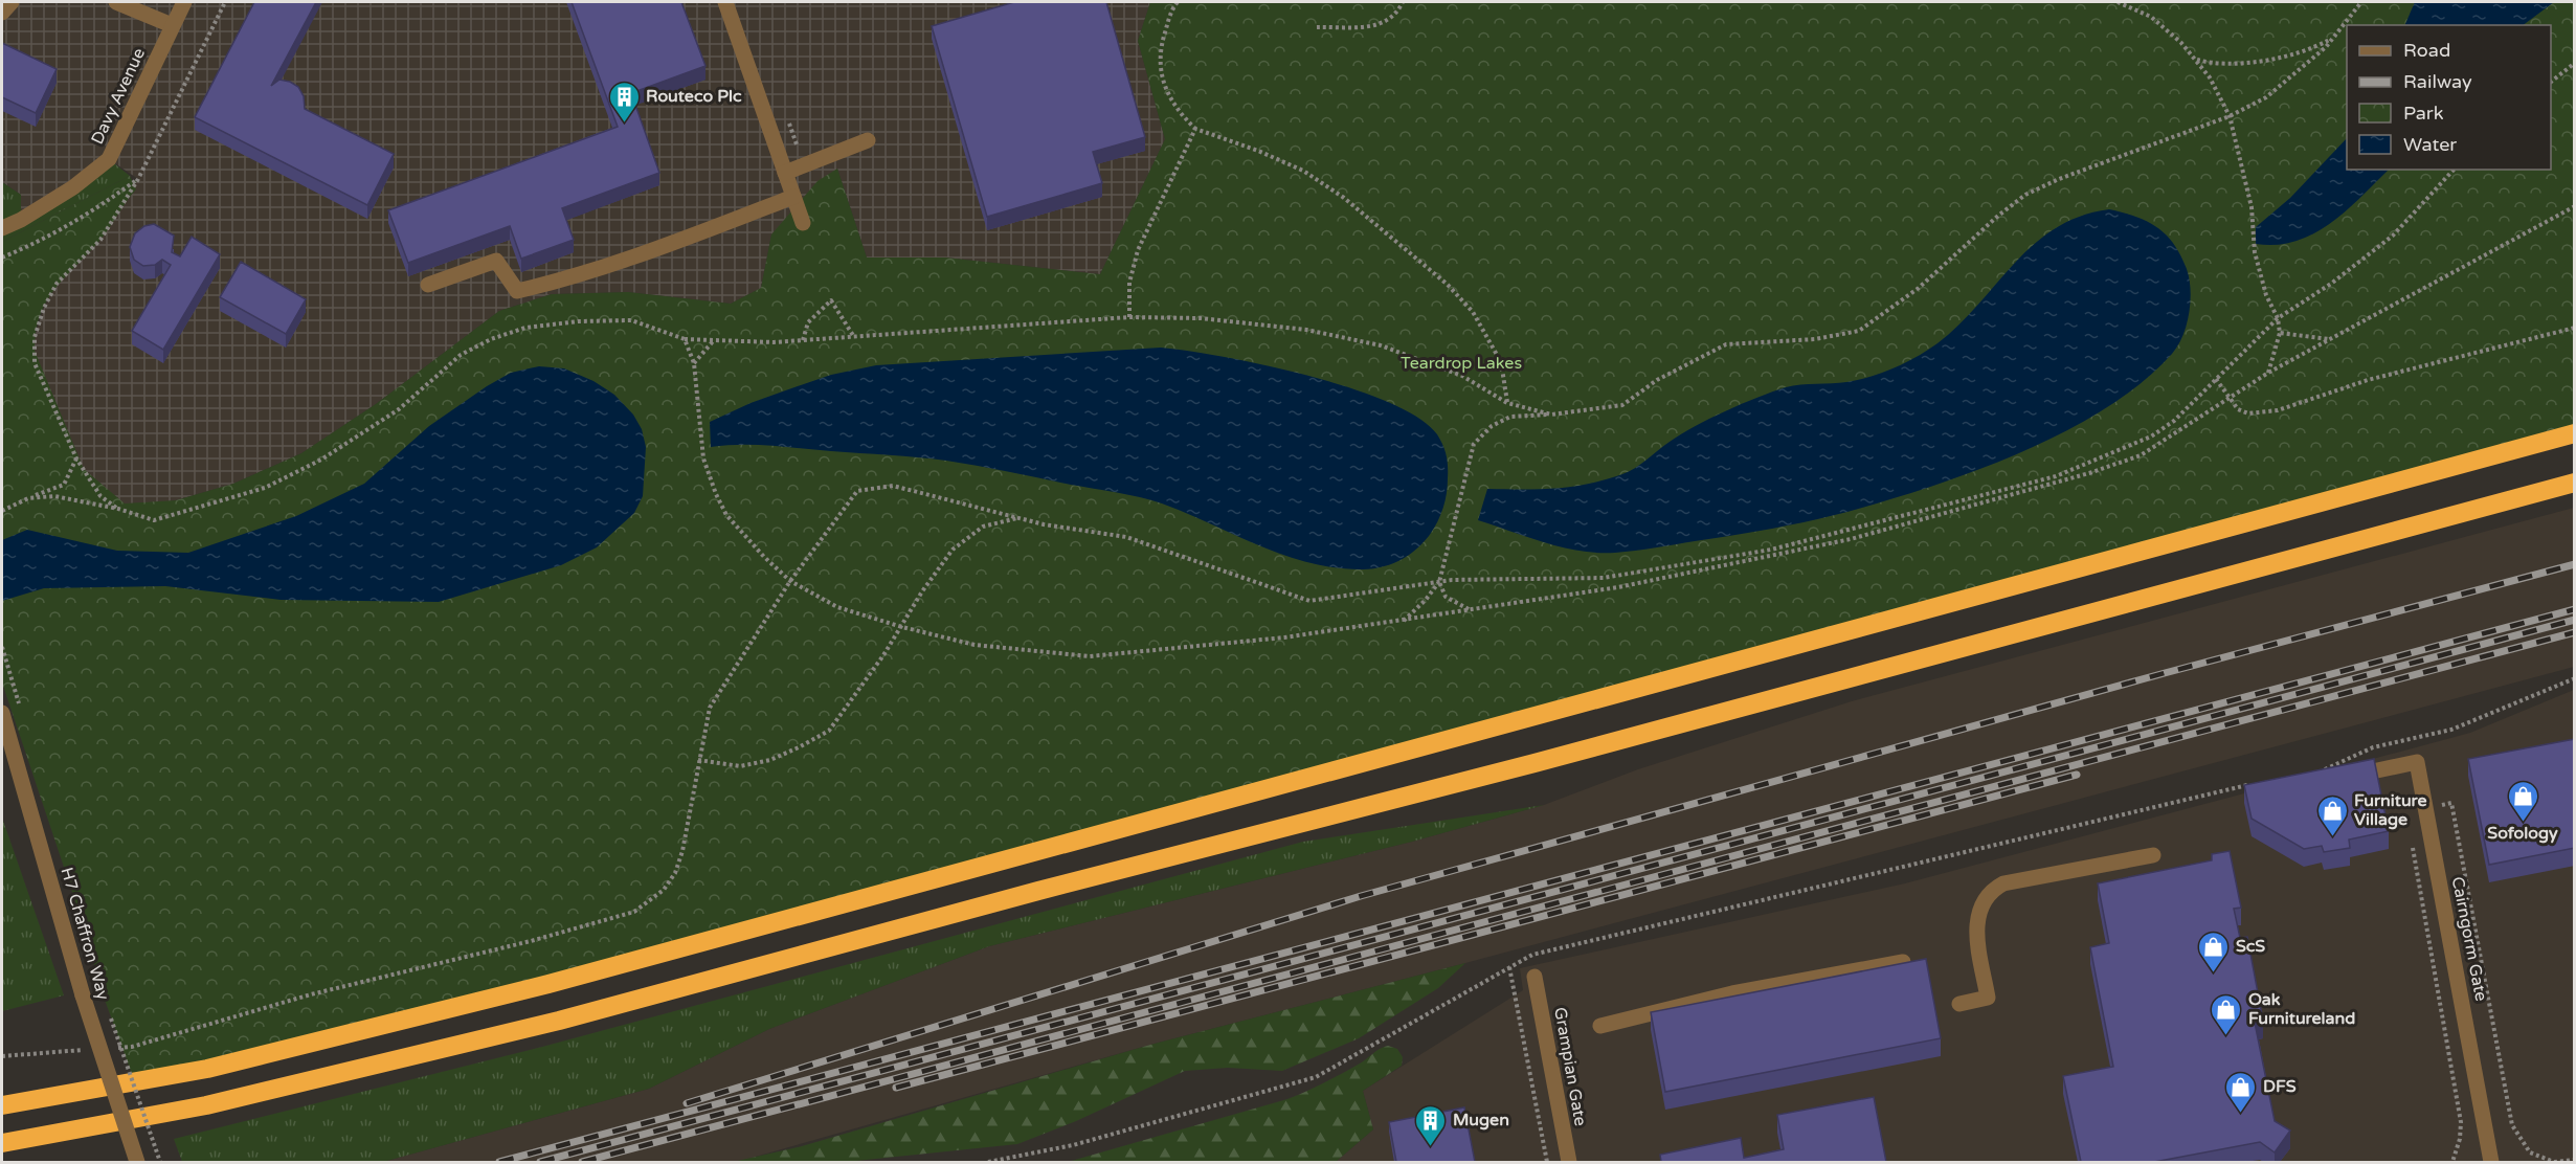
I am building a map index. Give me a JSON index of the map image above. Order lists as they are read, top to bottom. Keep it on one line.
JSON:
{"streets":{"street":["Davy Avenue","H7 Chaffron Way","Cairngorm Gate","Grampian Gate"]},"parks":["Teardrop Lakes"],"places":{"building":["Routeco Plc","Mugen"],"shop":["Sofology","Furniture Village","ScS","Oak Furnitureland","DFS"]},"legend":["Road","Railway","Park","Water"]}
